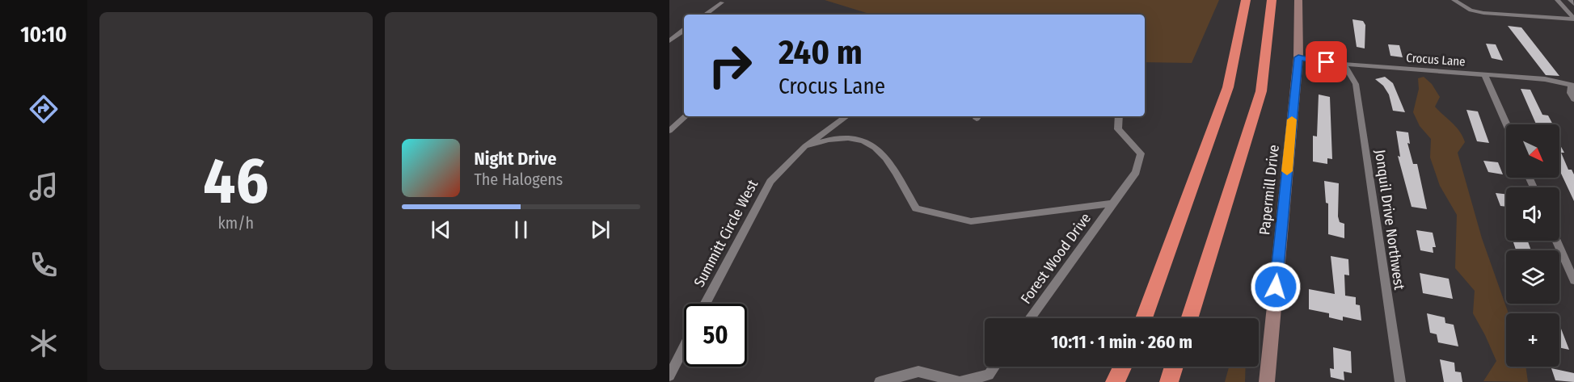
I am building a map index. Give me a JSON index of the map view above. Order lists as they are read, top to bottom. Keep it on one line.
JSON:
{"streets":{"main road":["Papermill Drive"],"street":["Crocus Lane","Jonquil Drive Northwest","Summitt Circle West","Forest Wood Drive"]},"crossings":[["Crocus Lane","Papermill Drive"],["Crocus Lane","Jonquil Drive Northwest"]],"north":"bottom right","page":{"tabs":"10:10","tile":["46","km/h"],"turn":["240 m","Crocus Lane"],"map_buttons":"+","song":["Night Drive","The Halogens"],"limit":"50","trip":"10:11 · 1 min · 260 m"}}
